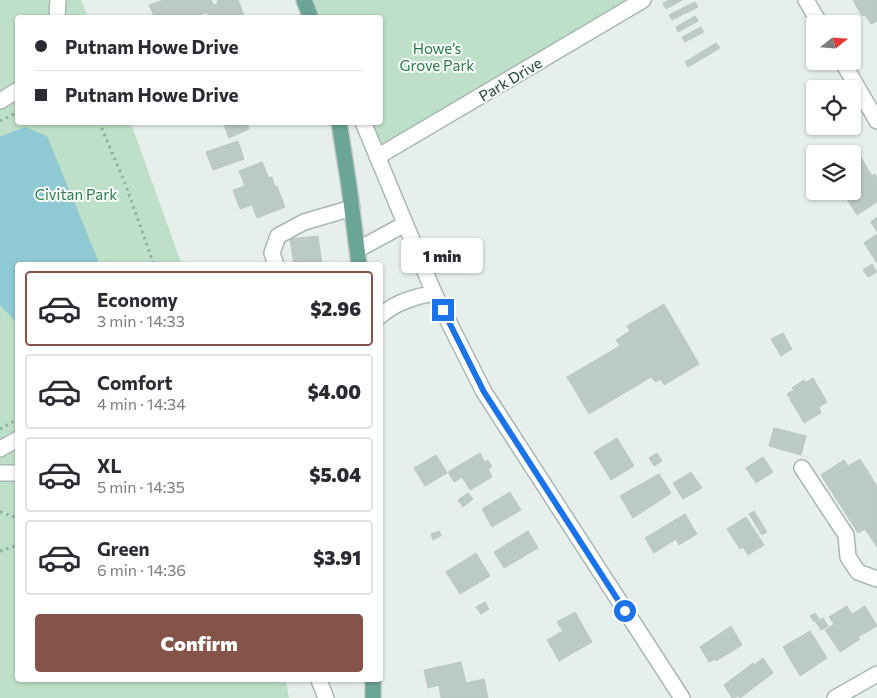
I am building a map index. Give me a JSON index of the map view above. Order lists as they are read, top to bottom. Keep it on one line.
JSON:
{"streets":{"street":["Park Drive"]},"parks":["Howe’s Grove Park","Civitan Park"],"north":"right","page":{"banner":["Putnam Howe Drive","Putnam Howe Drive"],"bubble":"1 min","list":[{"name":"Economy","note":"3 min · 14:33","value":"$2.96"},{"name":"Comfort","note":"4 min · 14:34","value":"$4.00"},{"name":"XL","note":"5 min · 14:35","value":"$5.04"},{"name":"Green","note":"6 min · 14:36","value":"$3.91"}],"buttons":"Confirm"}}
